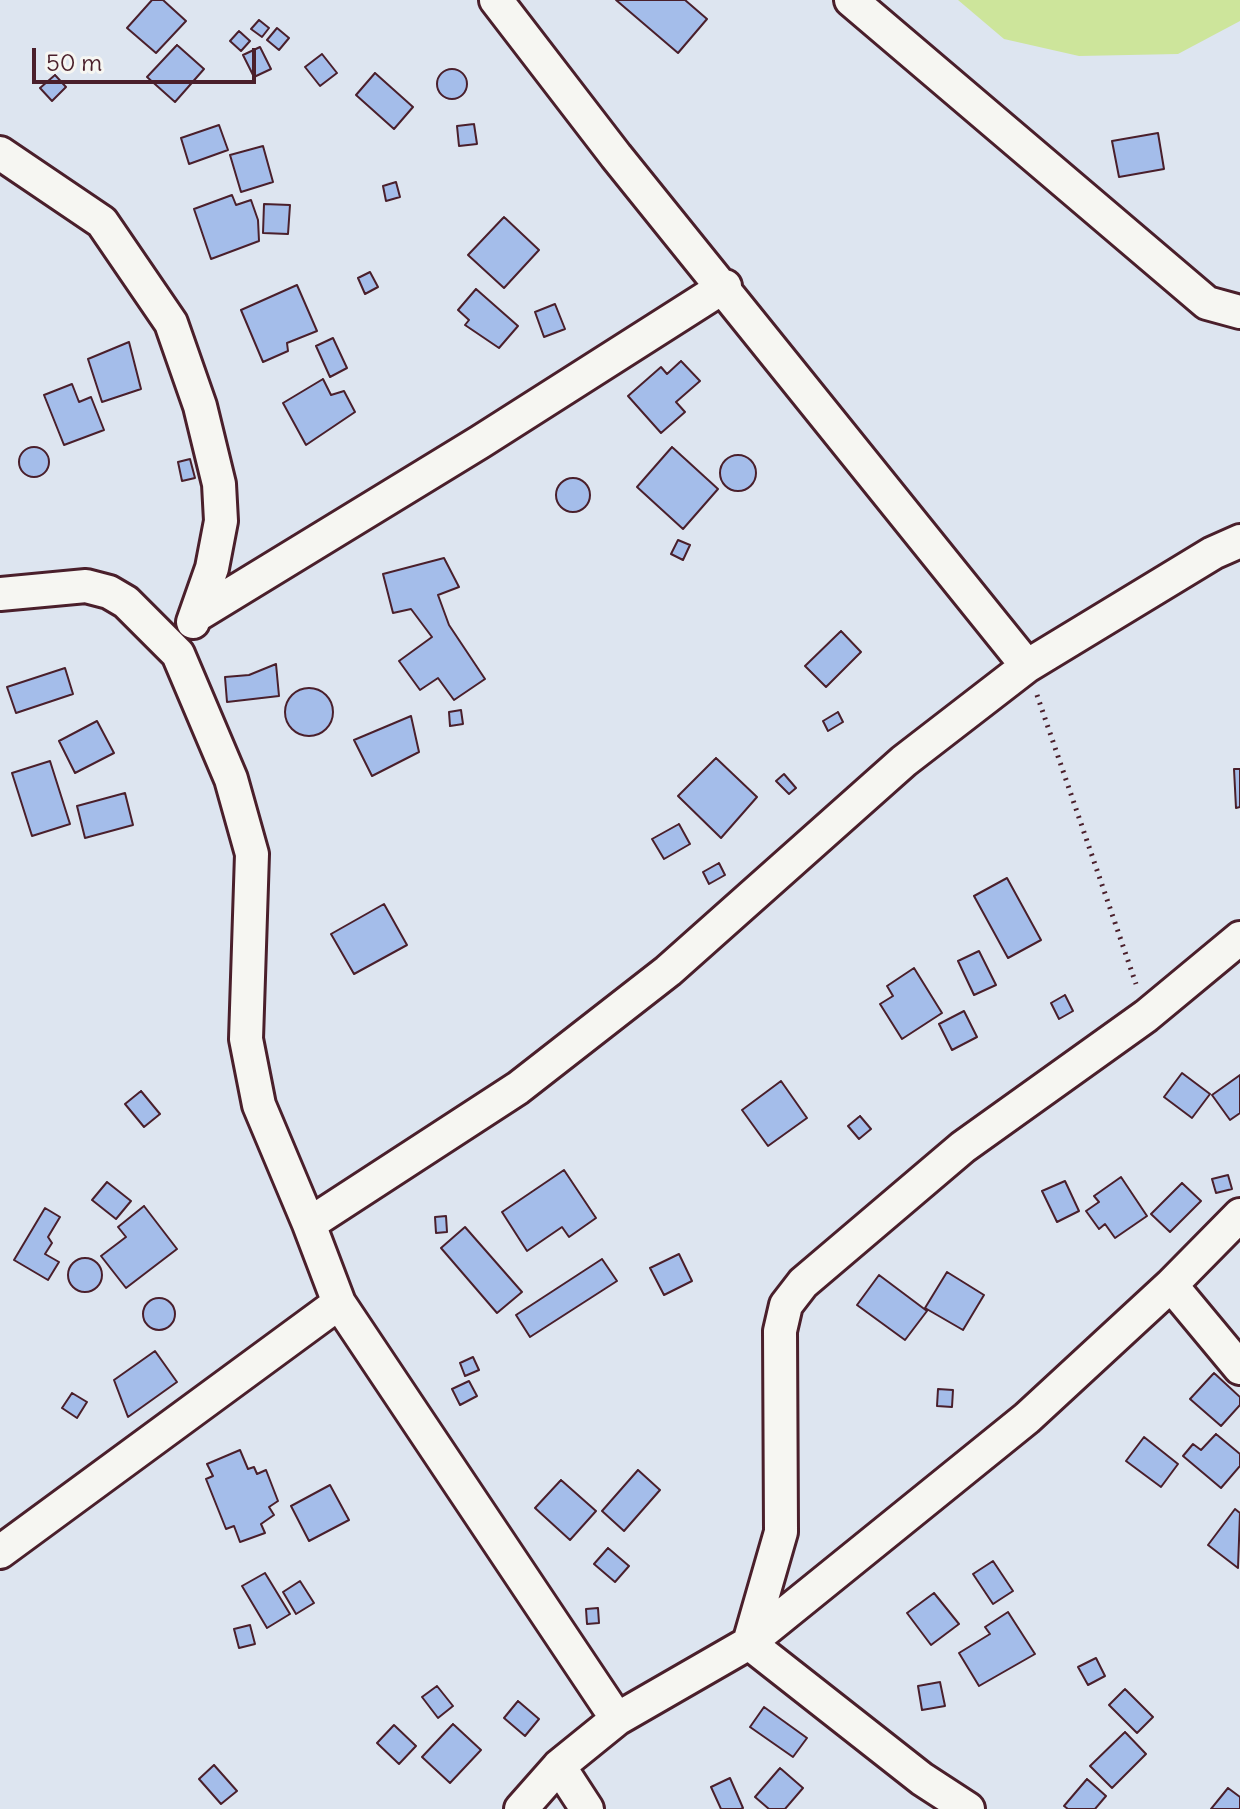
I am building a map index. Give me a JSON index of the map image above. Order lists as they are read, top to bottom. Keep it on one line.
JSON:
{"scale_bar":"50 m"}
